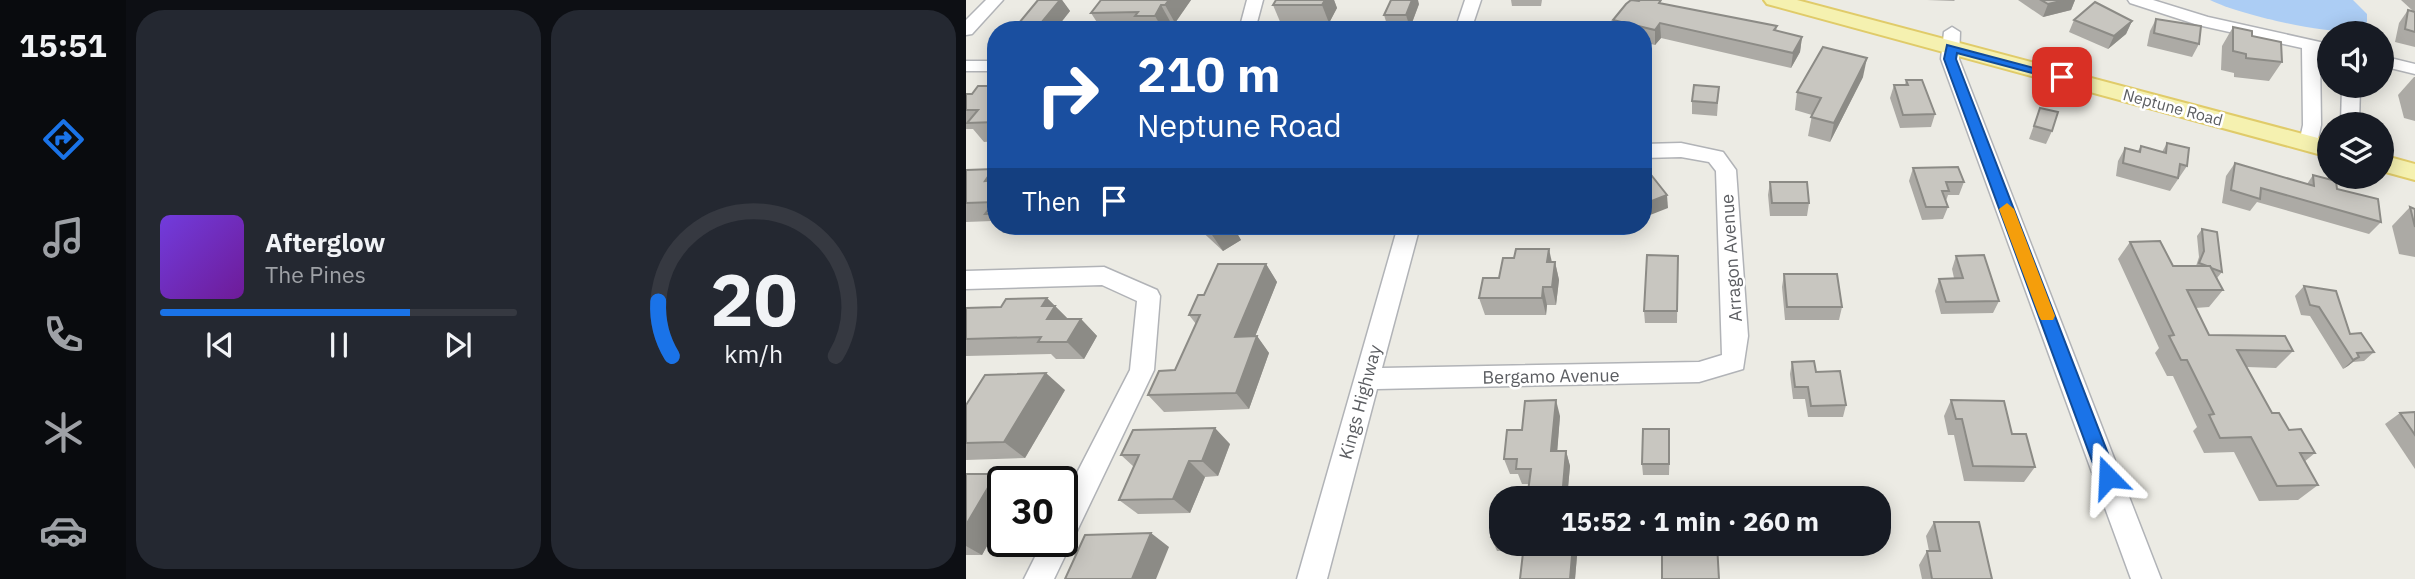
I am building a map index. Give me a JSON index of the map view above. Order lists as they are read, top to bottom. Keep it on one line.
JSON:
{"streets":{"main road":["Neptune Road"],"street":["Arragon Avenue","Bergamo Avenue","Kings Highway"]},"crossings":[["Arragon Avenue","Bergamo Avenue"],["Bergamo Avenue","Kings Highway"]],"page":{"tabs":"15:51","turn":["210 m","Neptune Road"],"then":"Then","song":["Afterglow","The Pines"],"limit":"30","trip":"15:52 · 1 min · 260 m","gauge":["20","km/h"]}}
